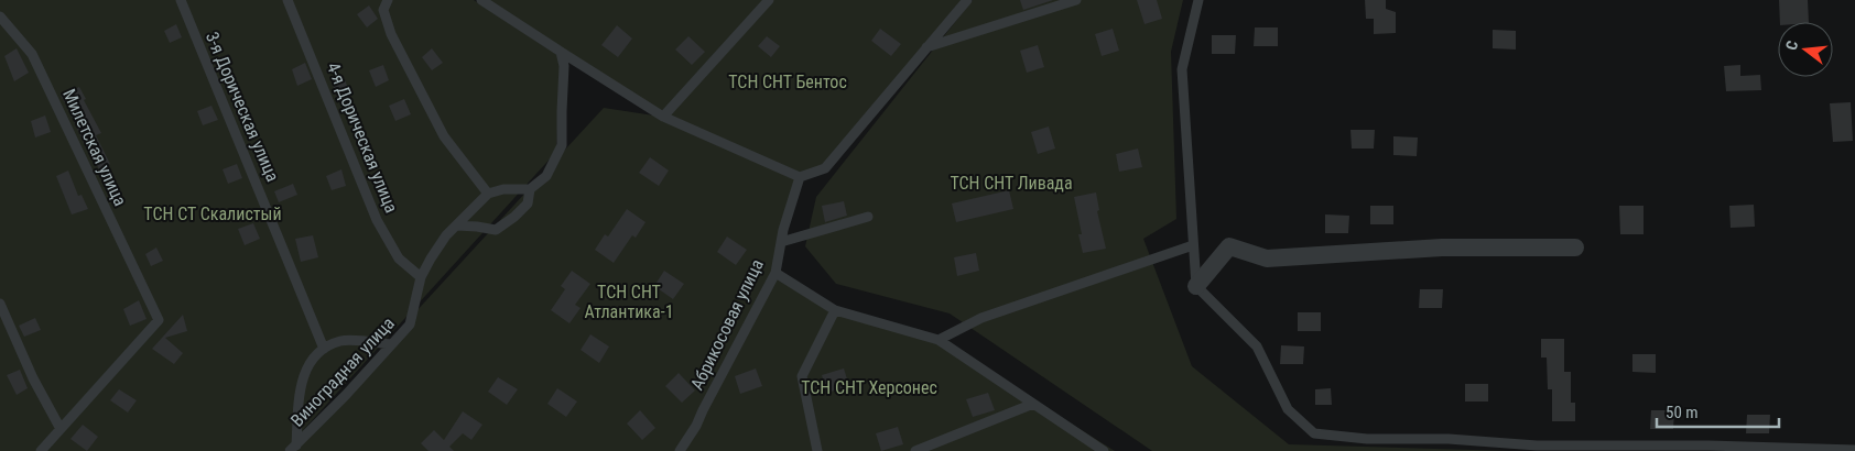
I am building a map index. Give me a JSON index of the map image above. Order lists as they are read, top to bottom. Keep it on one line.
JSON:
{"streets":{"lane":["3-я Дорическая улица","4-я Дорическая улица","Милетская улица","Абрикосовая улица","Виноградная улица"]},"crossings":[["4-я Дорическая улица","Виноградная улица"]],"parks":["ТСН СНТ Бентос","ТСН СНТ Ливада","ТСН СТ Скалистый","ТСН СНТ Атлантика-1","ТСН СНТ Херсонес"],"scale_bar":"50 m","north":"left"}
